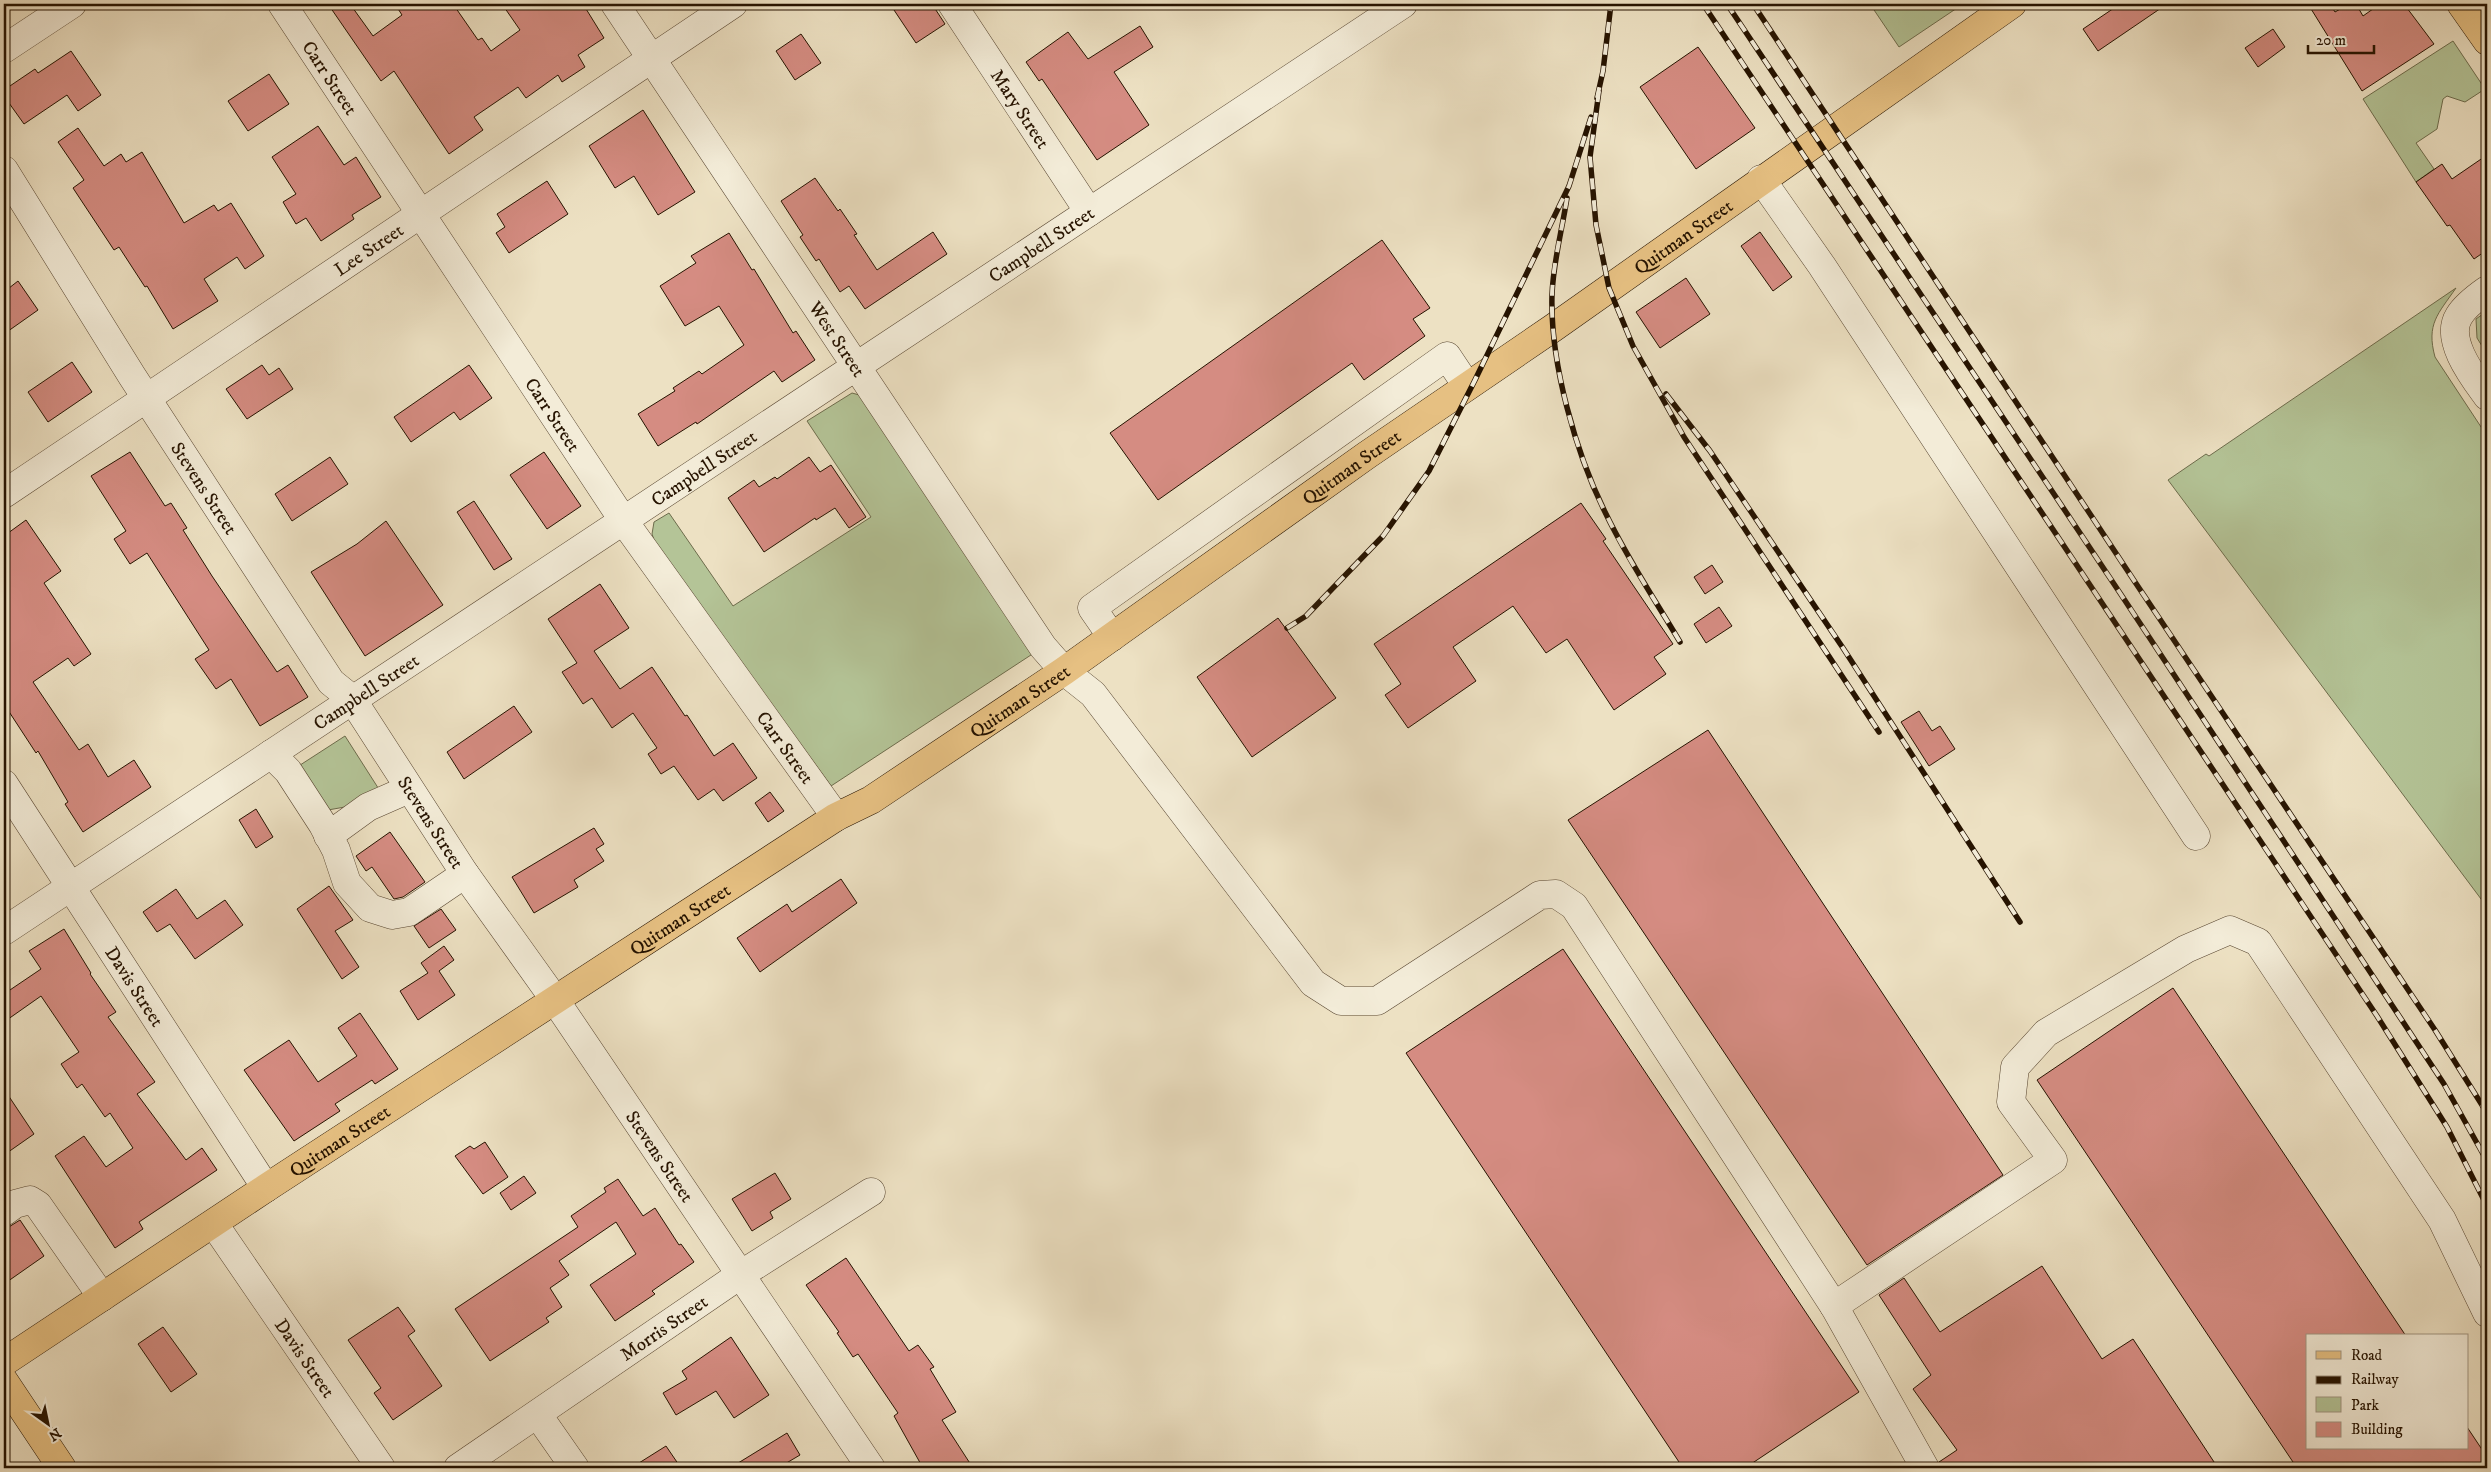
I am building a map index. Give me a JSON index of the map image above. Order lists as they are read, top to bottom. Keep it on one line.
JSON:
{"streets":{"main road":["Quitman Street"],"street":["Carr Street","Mary Street","Campbell Street","Lee Street","West Street","Stevens Street","Davis Street","Morris Street"]},"crossings":[["Carr Street","Quitman Street"],["Carr Street","Campbell Street"],["Carr Street","Lee Street"],["Mary Street","Campbell Street"],["Quitman Street","West Street"],["Quitman Street","Stevens Street"],["Quitman Street","Davis Street"],["Campbell Street","West Street"],["Campbell Street","Stevens Street"],["Campbell Street","Davis Street"],["Lee Street","West Street"],["Lee Street","Stevens Street"],["Stevens Street","Morris Street"]],"legend":["Road","Railway","Park","Building"],"scale_bar":"20 m","north":"bottom right"}
